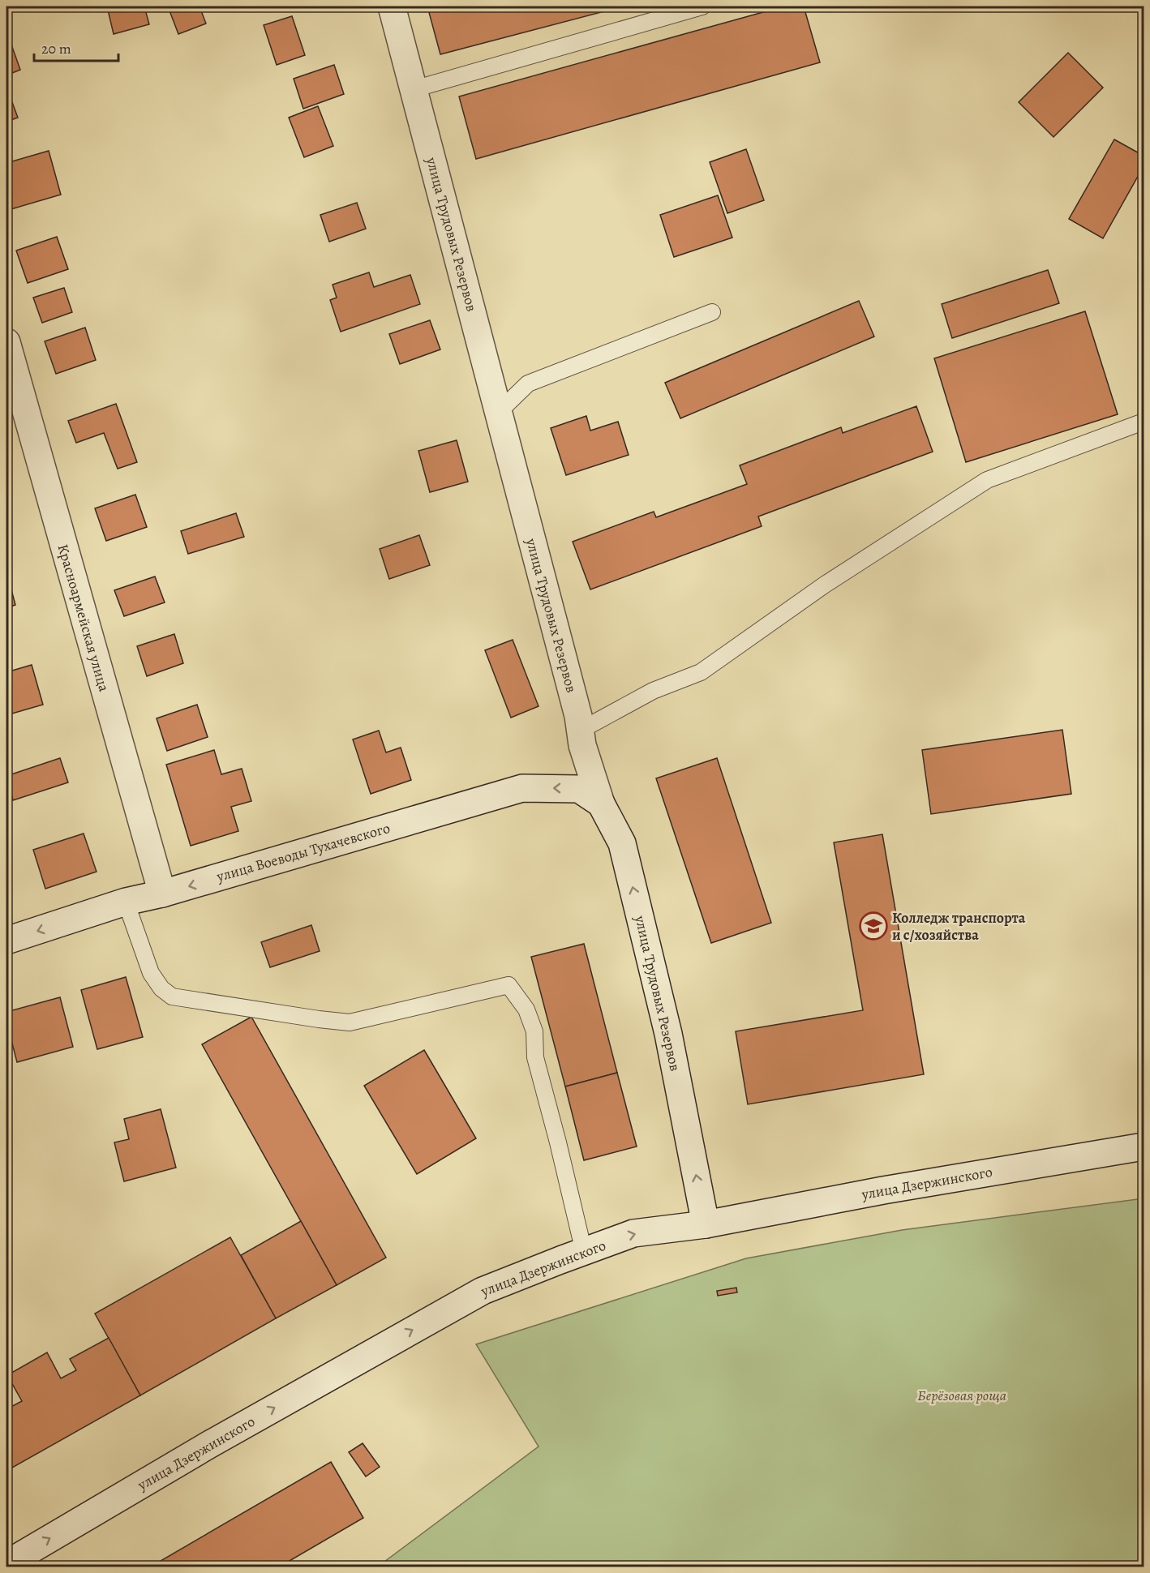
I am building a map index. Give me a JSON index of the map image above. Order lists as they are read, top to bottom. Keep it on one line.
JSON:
{"streets":{"main road":["улица Трудовых Резервов","Красноармейская улица","улица Воеводы Тухачевского","улица Дзержинского"]},"crossings":[["улица Трудовых Резервов","улица Воеводы Тухачевского"],["улица Трудовых Резервов","улица Дзержинского"],["Красноармейская улица","улица Воеводы Тухачевского"]],"one_way":["улица Воеводы Тухачевского","улица Дзержинского"],"parks":["Берёзовая роща"],"places":{"school or university":["Колледж транспорта и с/хозяйства"]},"scale_bar":"20 m"}
